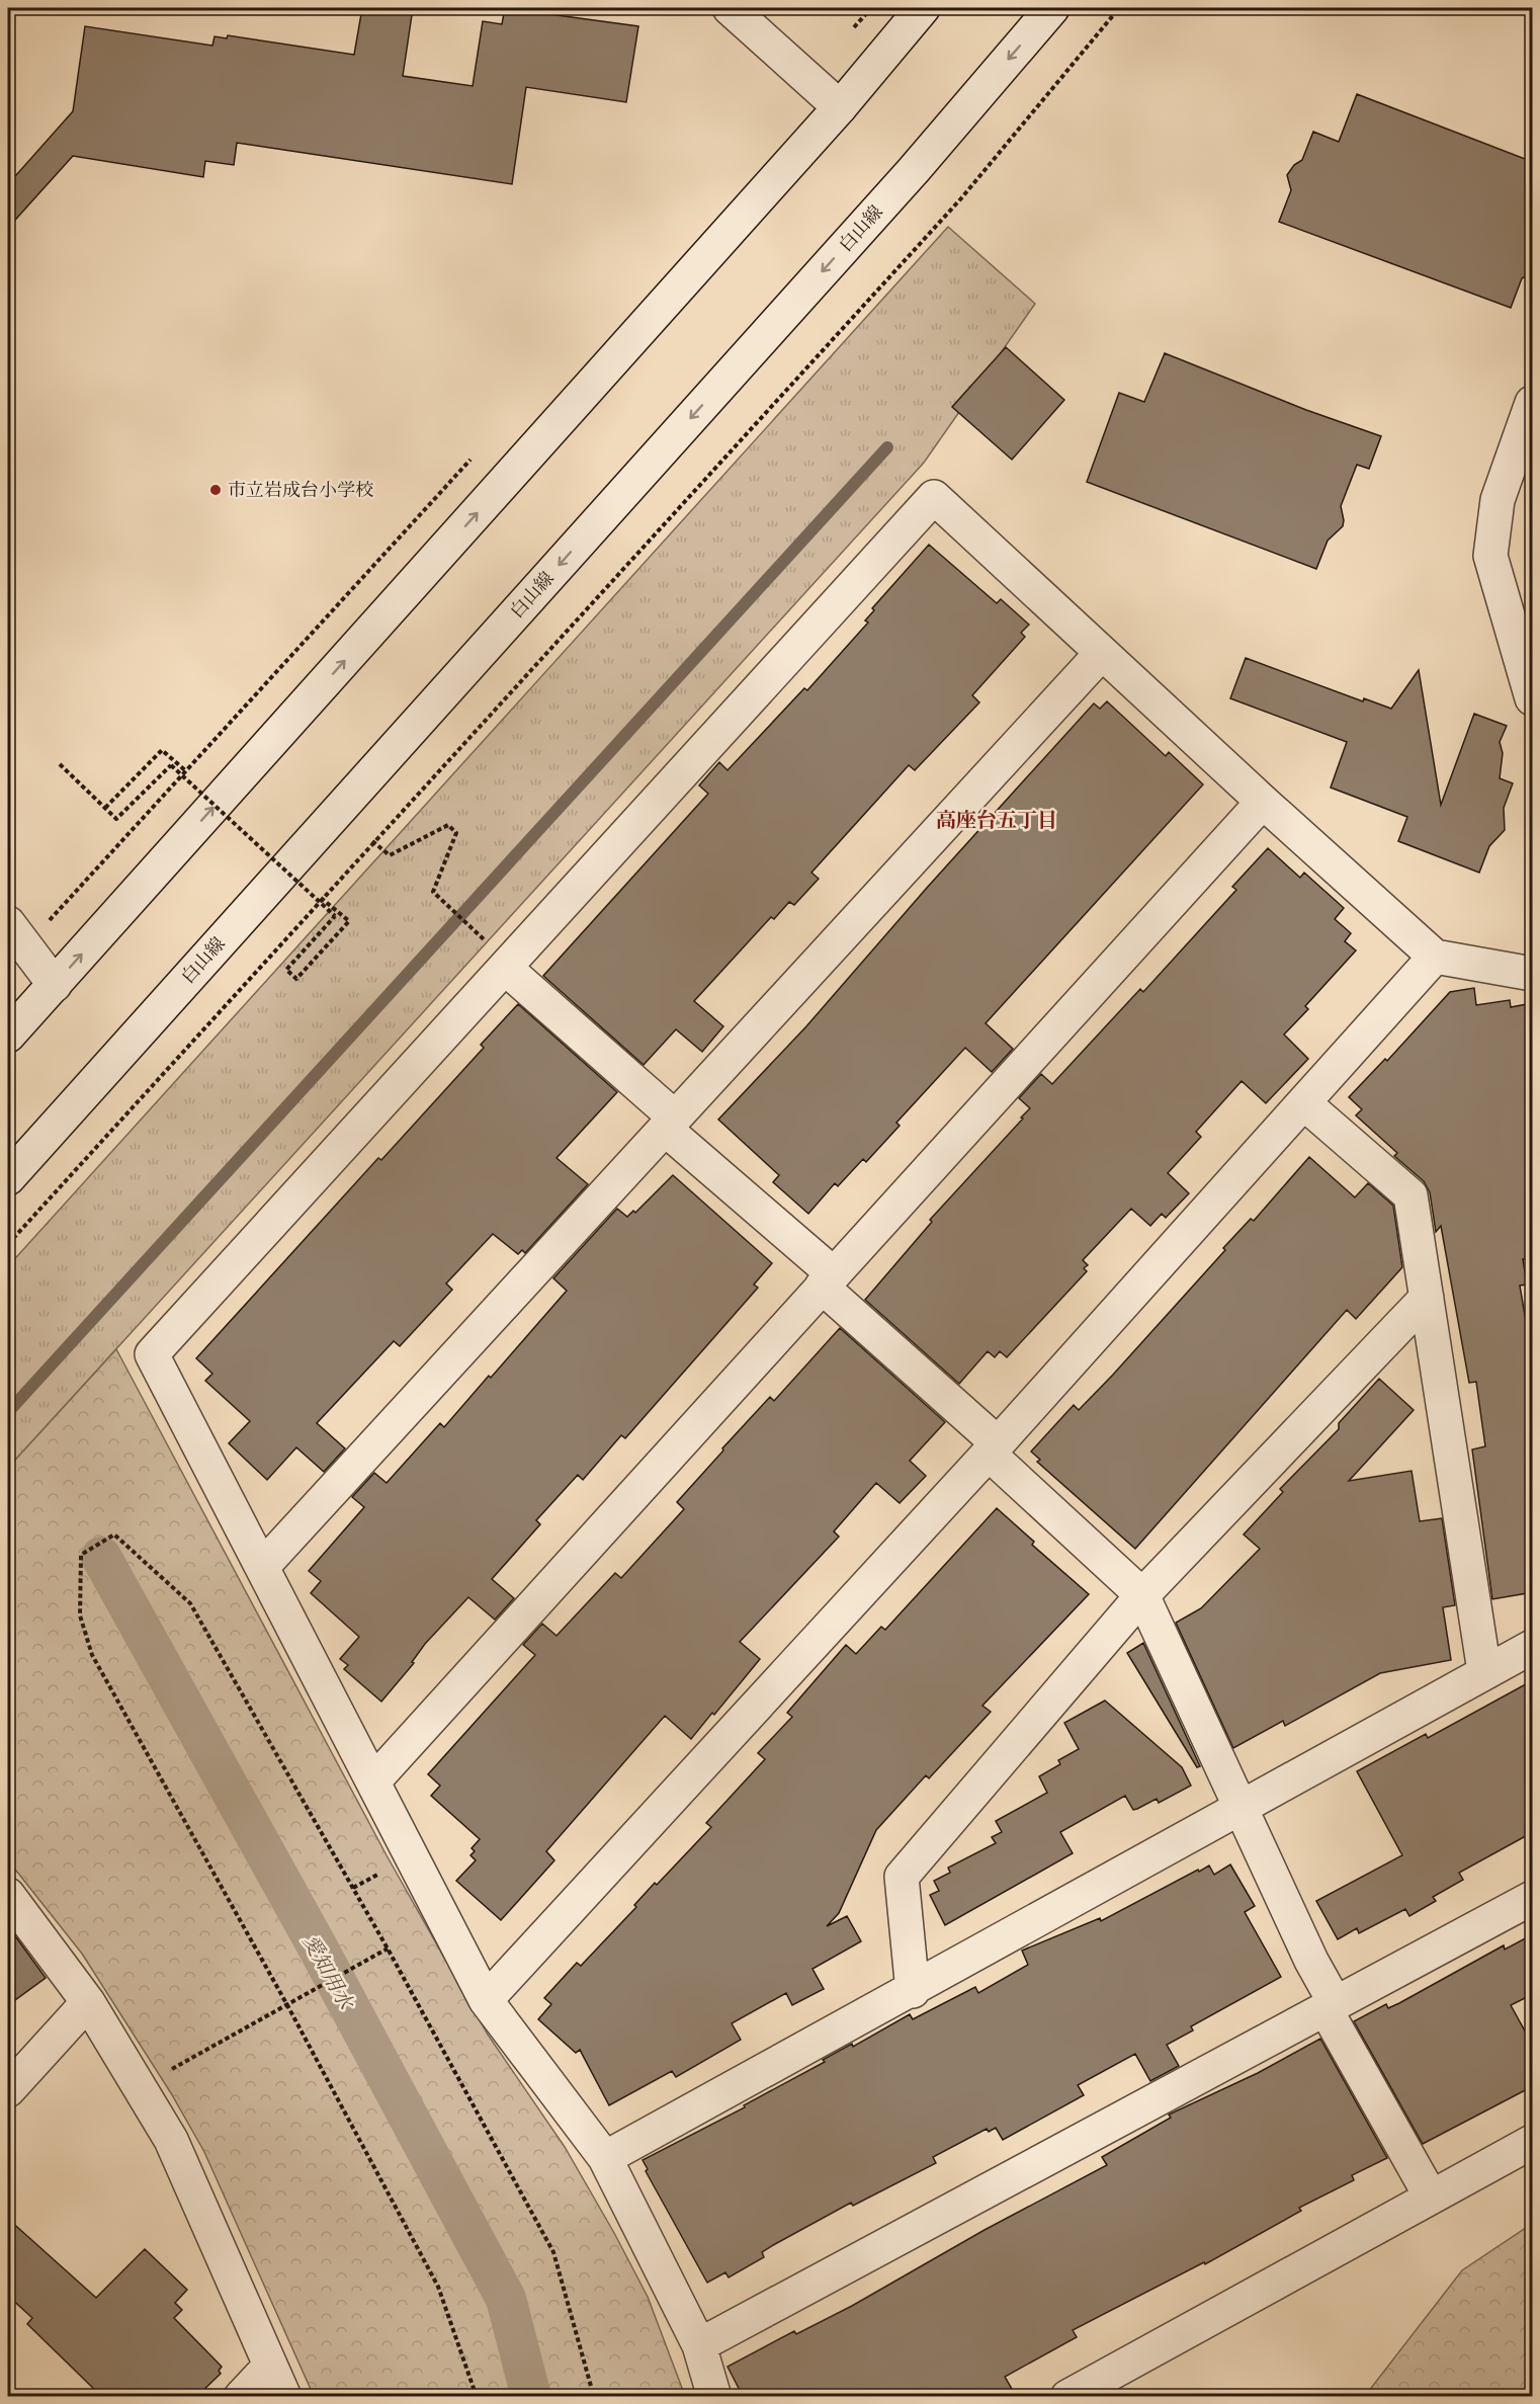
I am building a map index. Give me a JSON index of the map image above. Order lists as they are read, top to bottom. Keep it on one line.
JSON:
{"streets":{"street":["白山線"]},"districts":["高座台五丁目"],"water":["愛知用水"],"places":["市立岩成台小学校"]}
